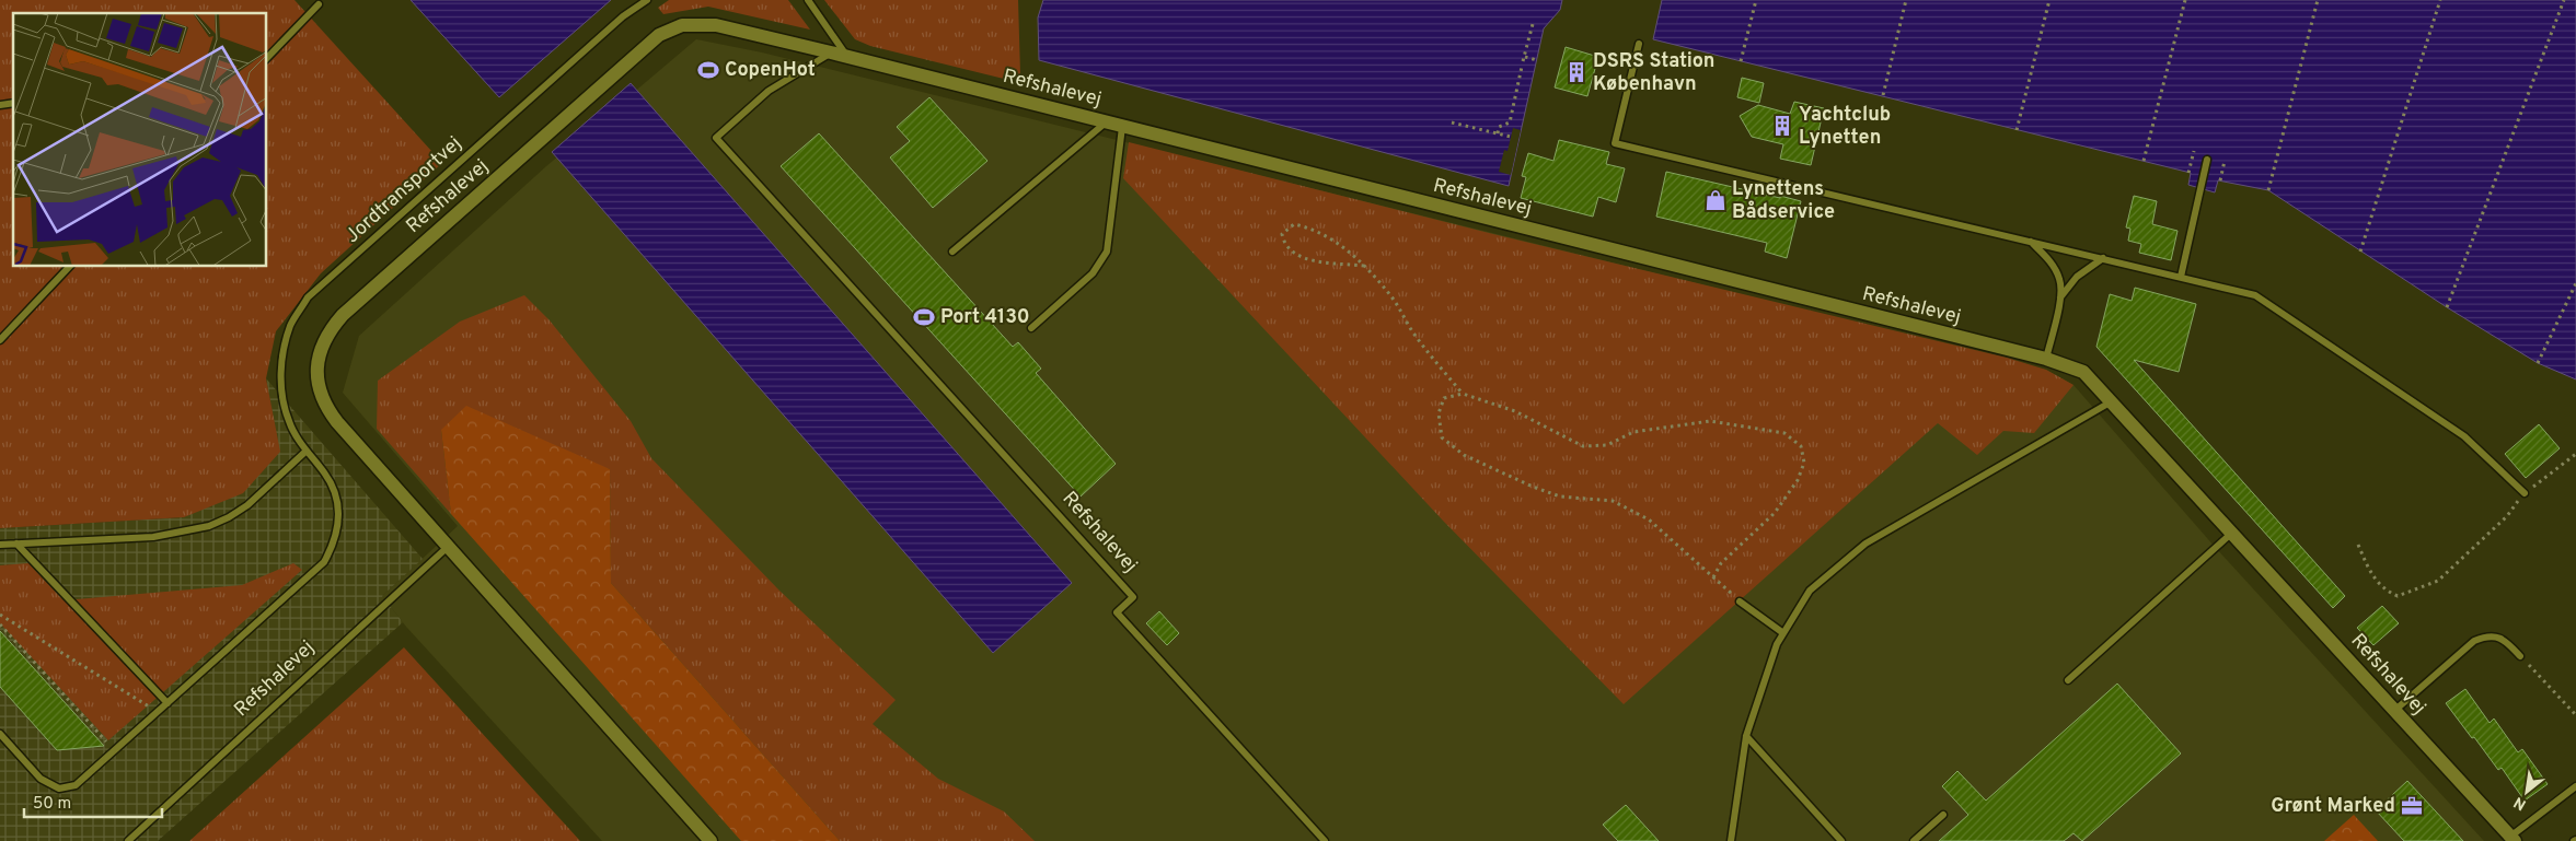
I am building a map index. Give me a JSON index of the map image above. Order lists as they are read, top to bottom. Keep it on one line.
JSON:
{"streets":{"street":["Refshalevej"],"lane":["Jordtransportvej"]},"places":{"sports":["CopenHot","Port 4130"],"building":["DSRS Station København","Yachtclub Lynetten"],"shop":["Lynettens Bådservice"],"office":["Grønt Marked"]},"scale_bar":"50 m","north":"bottom left"}
